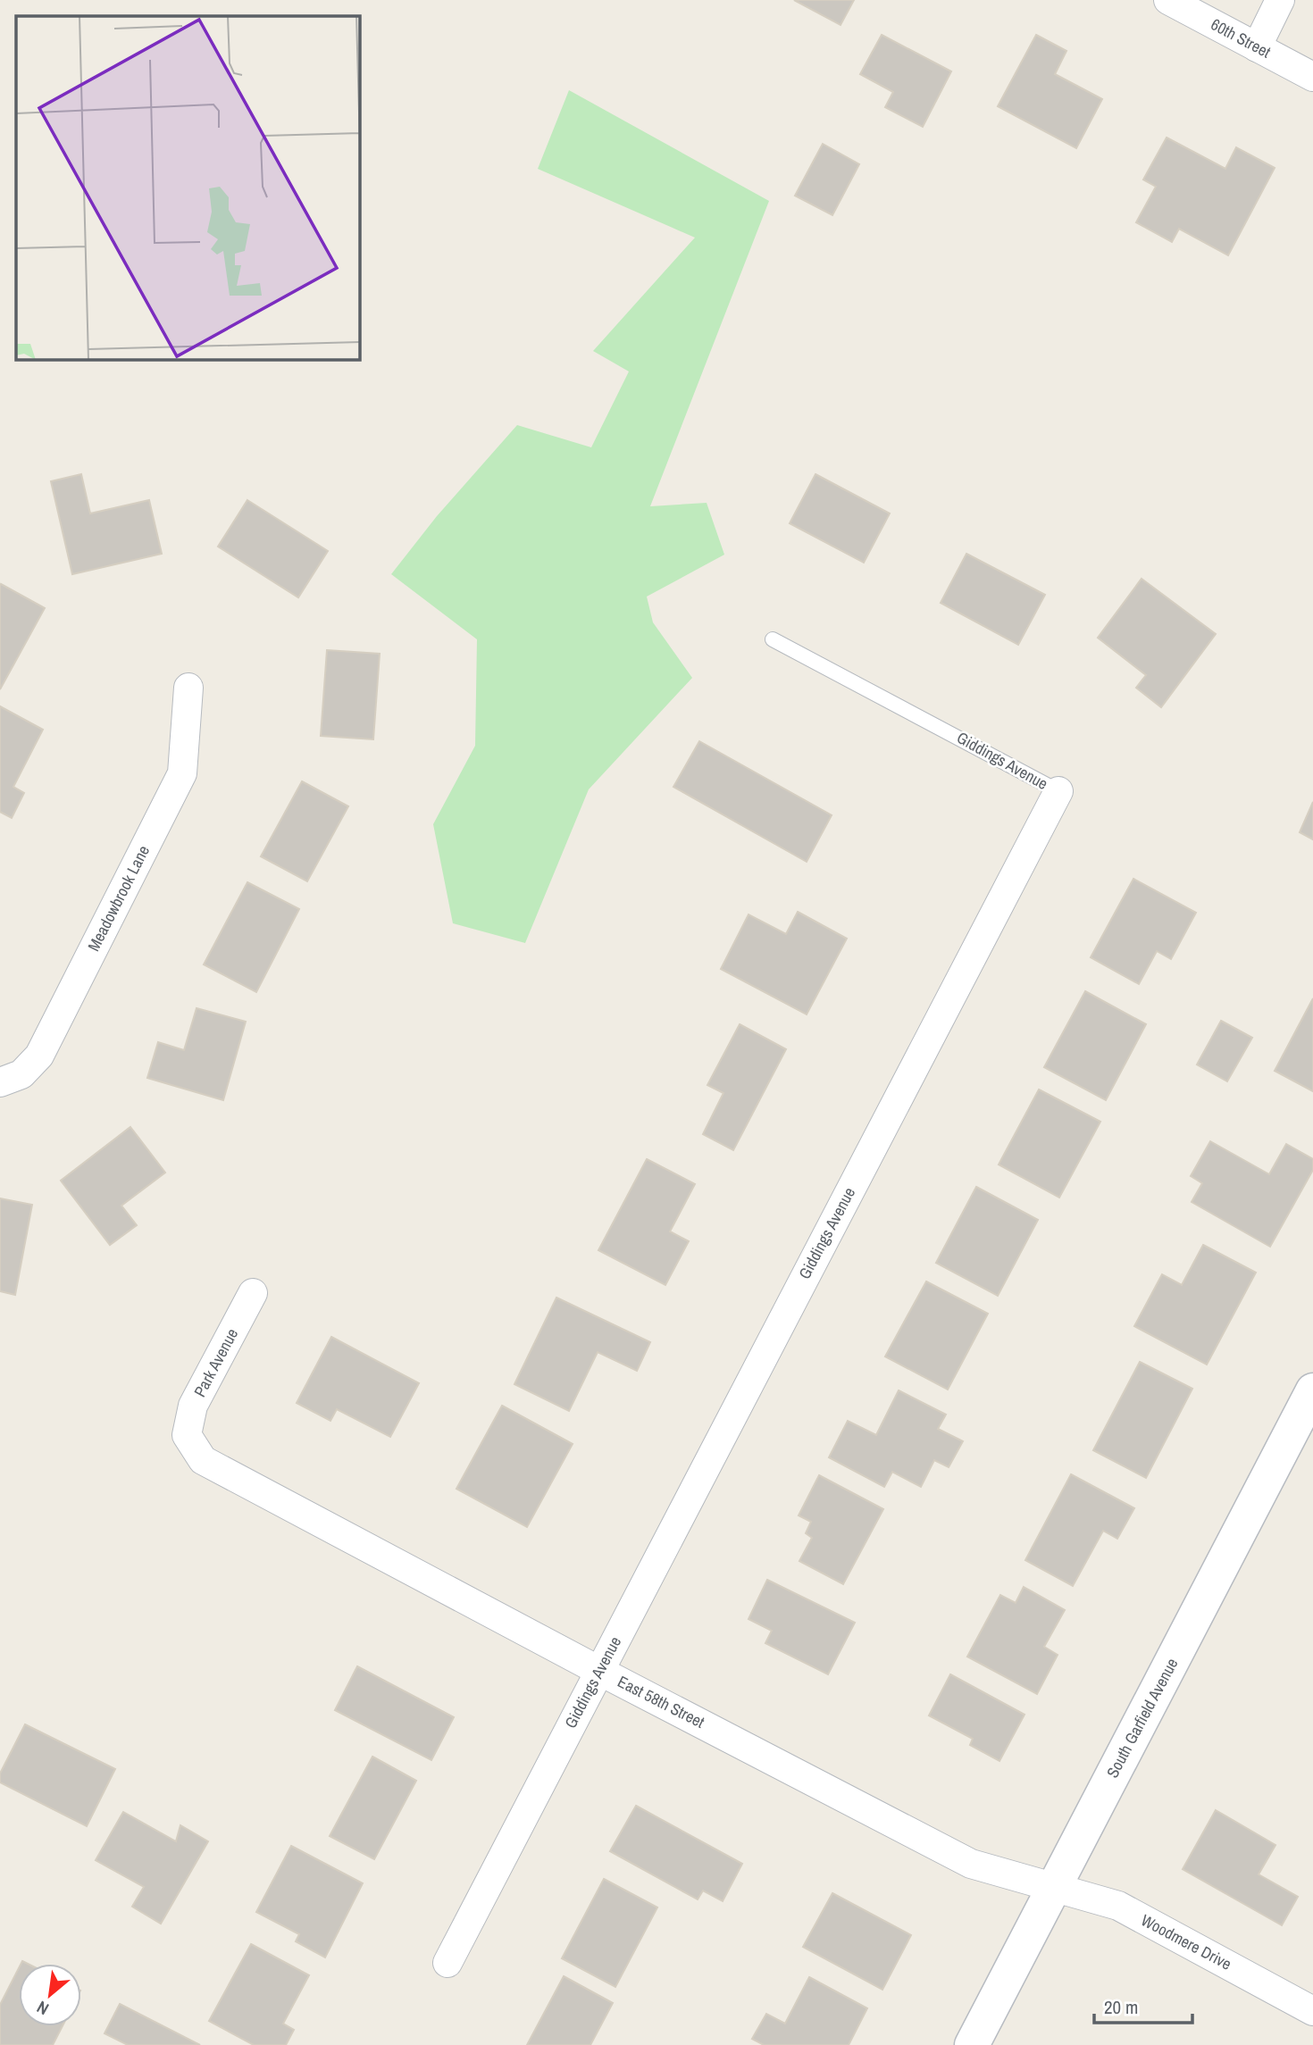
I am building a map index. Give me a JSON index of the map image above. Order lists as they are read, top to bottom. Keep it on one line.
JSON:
{"streets":{"street":["60th Street","Giddings Avenue","Meadowbrook Lane","Park Avenue","East 58th Street","South Garfield Avenue","Woodmere Drive"]},"crossings":[["Giddings Avenue","East 58th Street"],["Park Avenue","East 58th Street"],["East 58th Street","South Garfield Avenue"],["East 58th Street","Woodmere Drive"],["South Garfield Avenue","Woodmere Drive"]],"scale_bar":"20 m","north":"bottom left"}
